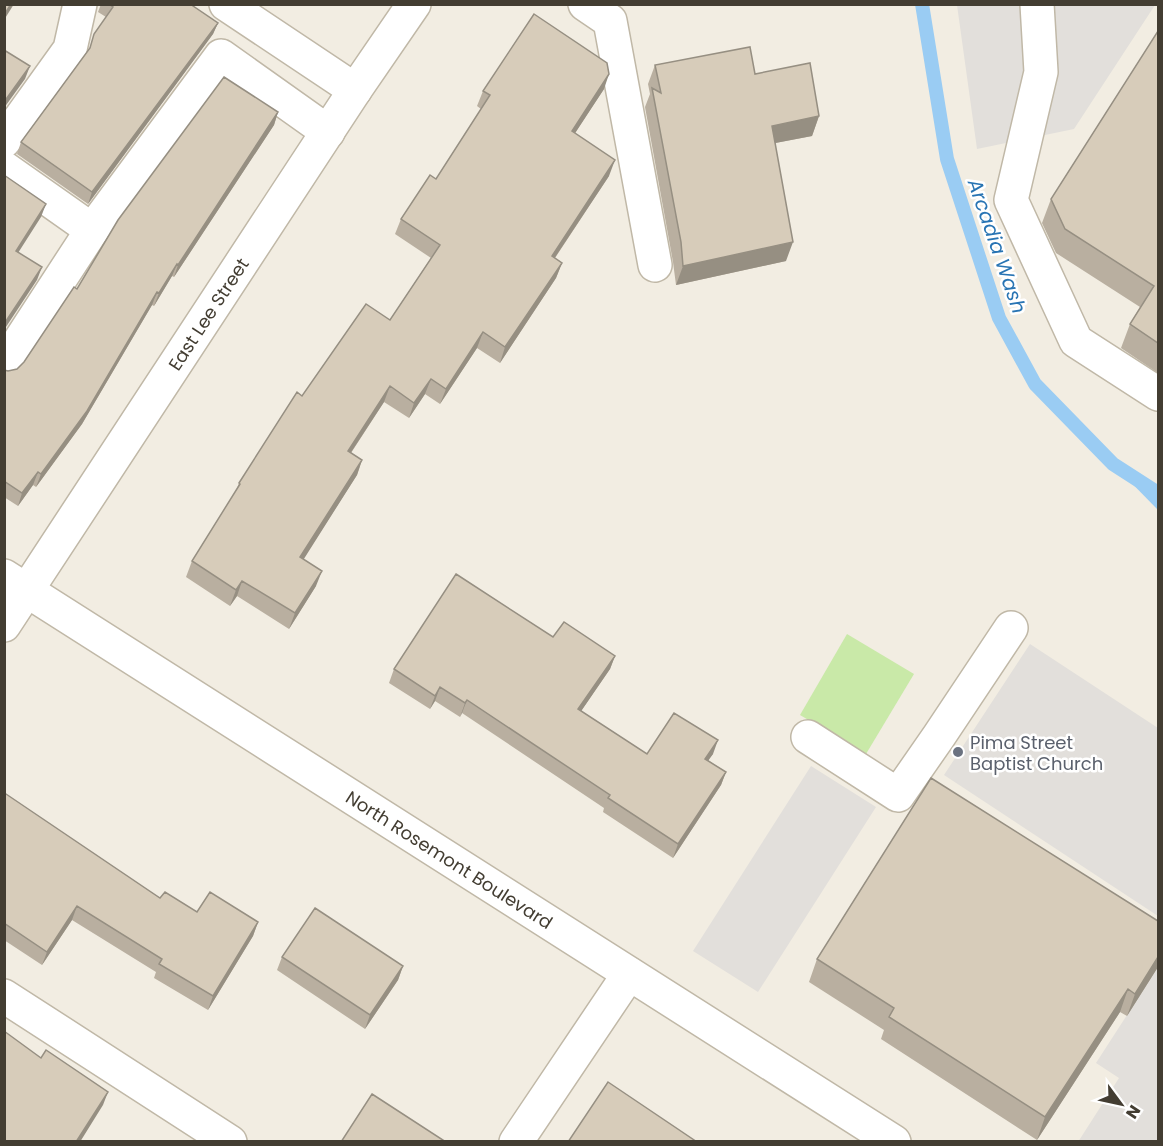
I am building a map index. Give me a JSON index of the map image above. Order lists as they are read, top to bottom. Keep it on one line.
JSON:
{"streets":{"street":["East Lee Street","North Rosemont Boulevard"]},"crossings":[["East Lee Street","North Rosemont Boulevard"]],"water":["Arcadia Wash"],"places":["Pima Street Baptist Church"],"north":"bottom right"}
